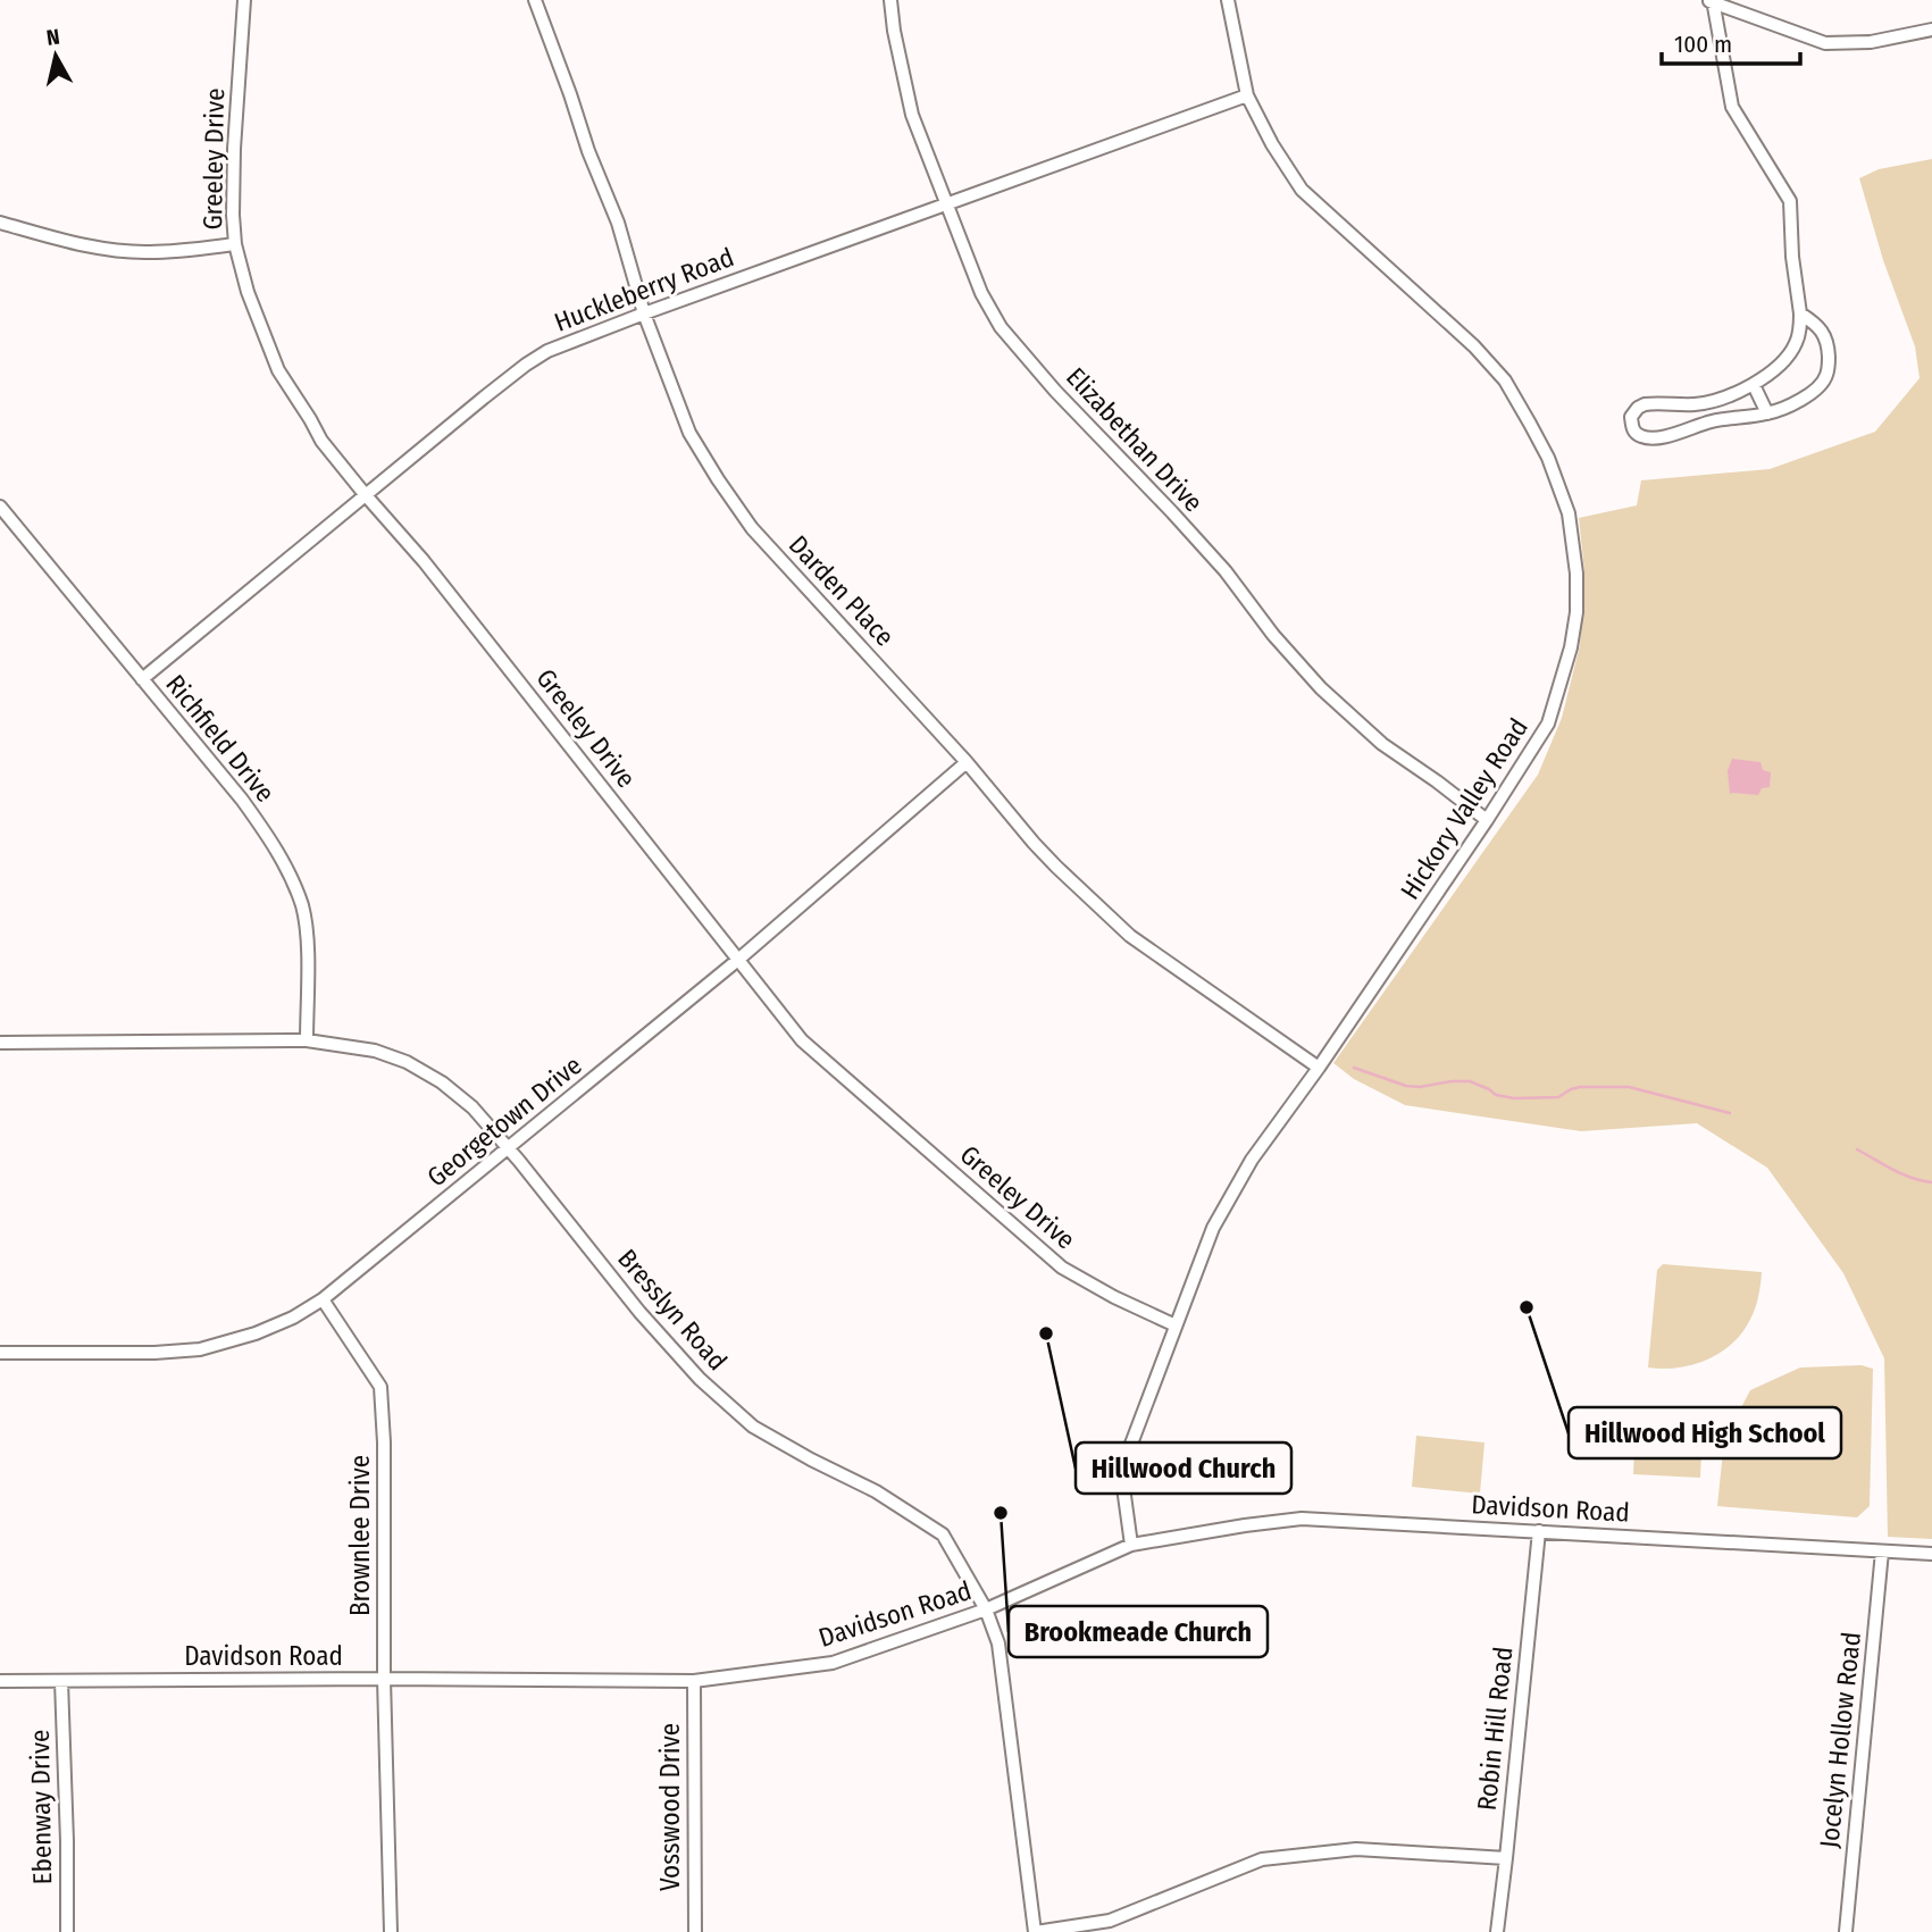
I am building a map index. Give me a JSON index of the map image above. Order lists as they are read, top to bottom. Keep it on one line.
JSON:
{"streets":{"street":["Greeley Drive","Huckleberry Road","Elizabethan Drive","Darden Place","Richfield Drive","Hickory Valley Road","Georgetown Drive","Bresslyn Road","Davidson Road","Brownlee Drive","Robin Hill Road","Jocelyn Hollow Road","Ebenway Drive","Vosswood Drive"]},"crossings":[["Greeley Drive","Huckleberry Road"],["Greeley Drive","Hickory Valley Road"],["Greeley Drive","Georgetown Drive"],["Huckleberry Road","Elizabethan Drive"],["Huckleberry Road","Darden Place"],["Huckleberry Road","Richfield Drive"],["Huckleberry Road","Hickory Valley Road"],["Elizabethan Drive","Hickory Valley Road"],["Darden Place","Hickory Valley Road"],["Darden Place","Georgetown Drive"],["Richfield Drive","Bresslyn Road"],["Hickory Valley Road","Davidson Road"],["Georgetown Drive","Bresslyn Road"],["Georgetown Drive","Brownlee Drive"],["Bresslyn Road","Davidson Road"],["Davidson Road","Brownlee Drive"],["Davidson Road","Robin Hill Road"],["Davidson Road","Jocelyn Hollow Road"],["Davidson Road","Ebenway Drive"],["Davidson Road","Vosswood Drive"]],"places":["Hillwood High School","Hillwood Church","Brookmeade Church"],"scale_bar":"100 m","north":"top"}
